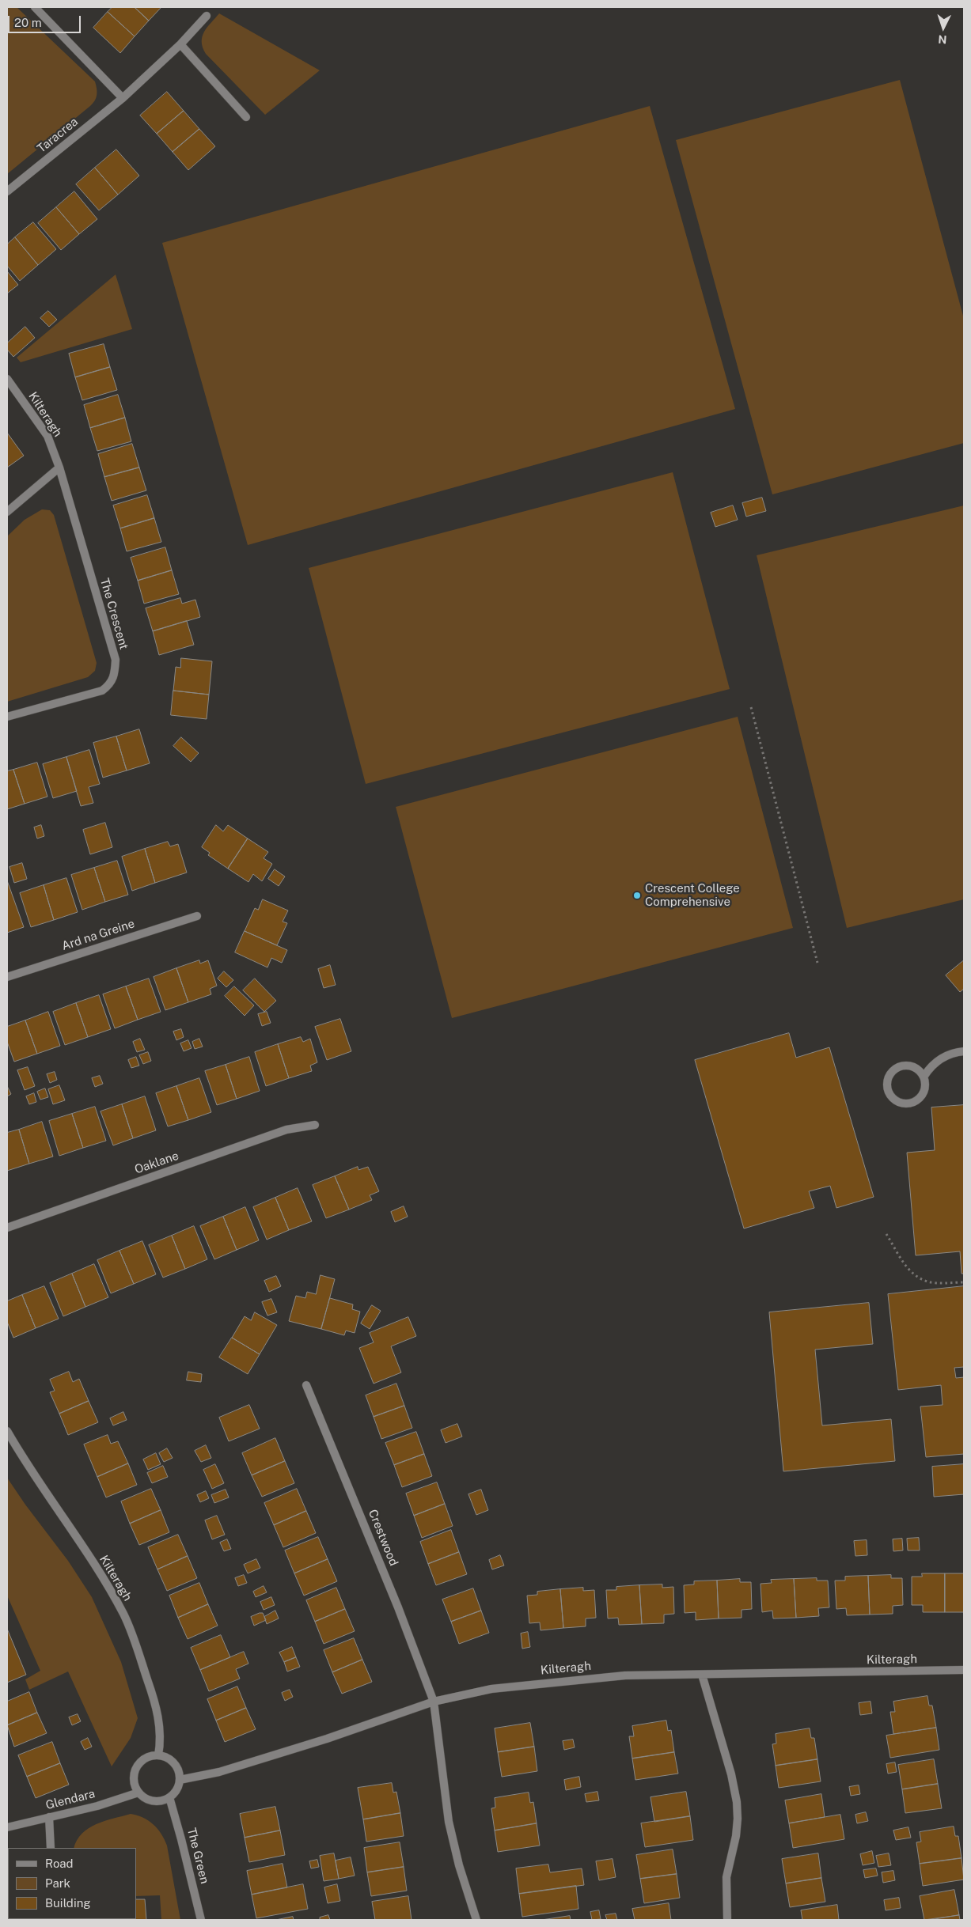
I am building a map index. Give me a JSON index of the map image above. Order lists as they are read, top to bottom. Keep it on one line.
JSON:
{"streets":{"street":["Taracrea","Kilteragh","The Crescent","Ard na Greine","Oaklane","Crestwood","Glendara","The Green"]},"crossings":[["Kilteragh","The Crescent"],["Kilteragh","Crestwood"],["Kilteragh","Glendara"],["Kilteragh","The Green"],["Glendara","The Green"]],"places":["Crescent College Comprehensive"],"legend":["Road","Park","Building"],"scale_bar":"20 m","north":"bottom"}
